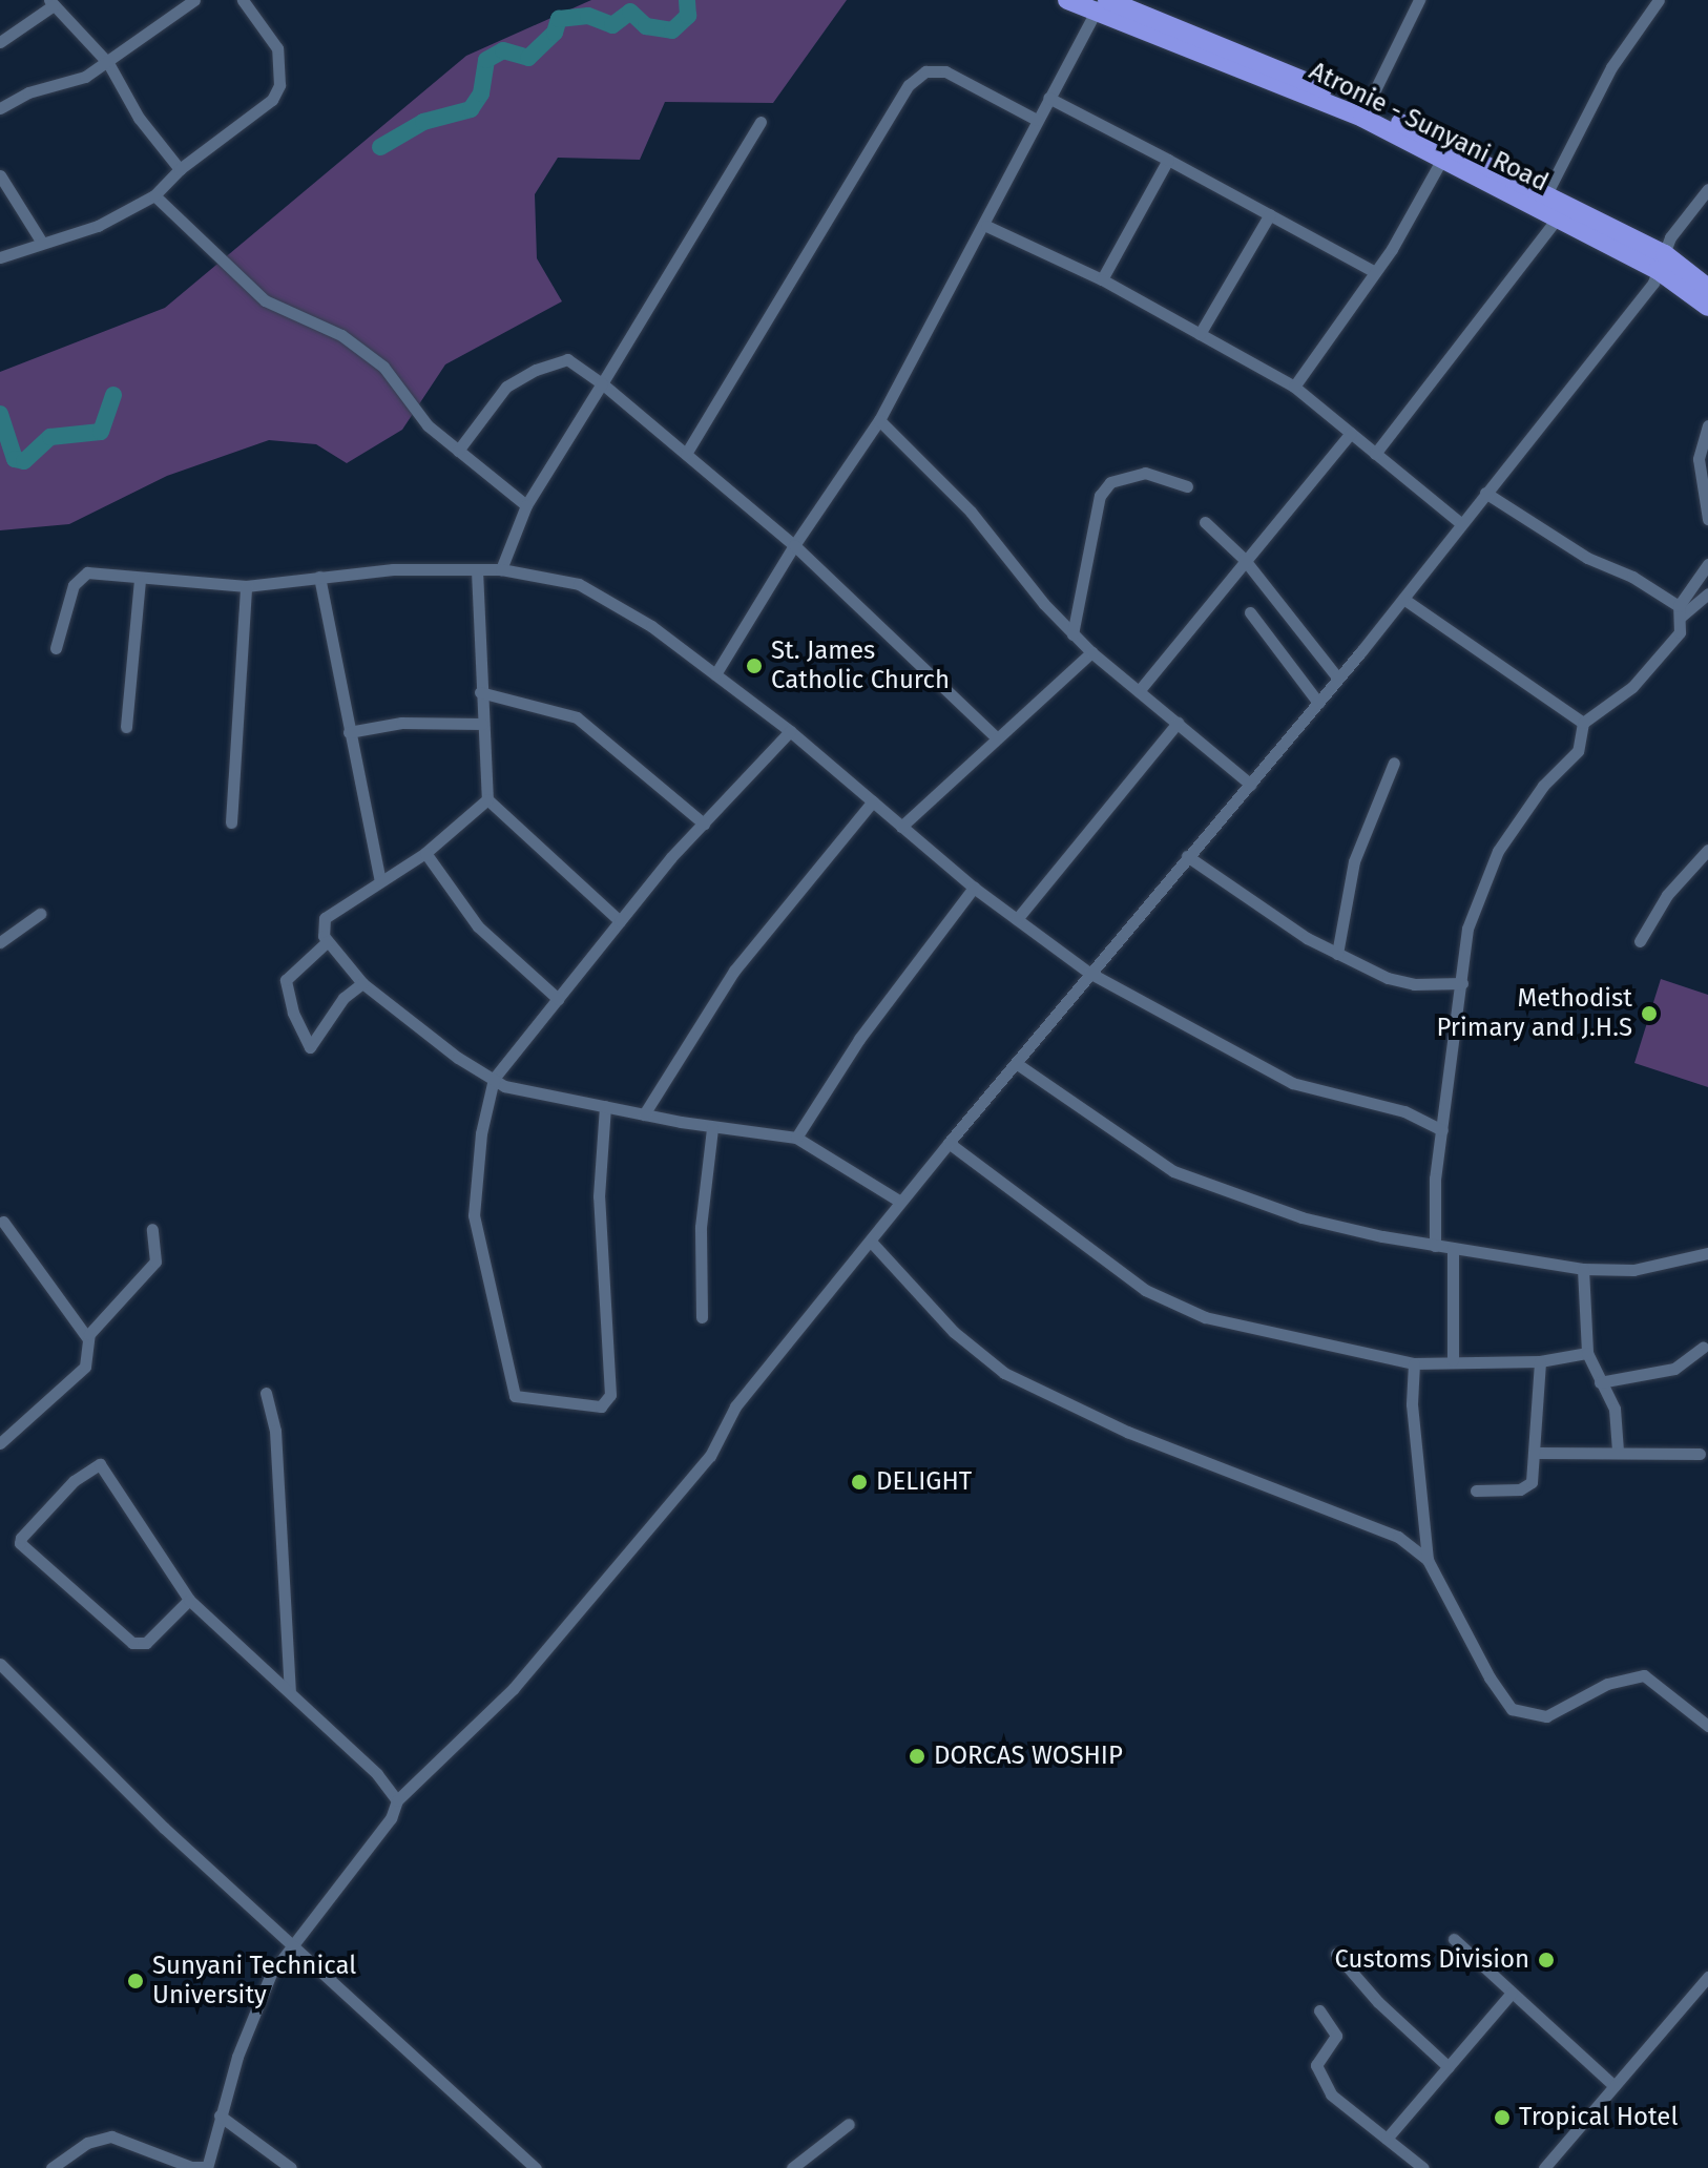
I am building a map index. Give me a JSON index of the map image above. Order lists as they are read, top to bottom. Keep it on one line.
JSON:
{"streets":{"highway":["Atronie - Sunyani Road"]},"places":["St. James Catholic Church","Methodist Primary and J.H.S","DELIGHT","DORCAS WOSHIP","Customs Division","Sunyani Technical University","Tropical Hotel"]}
